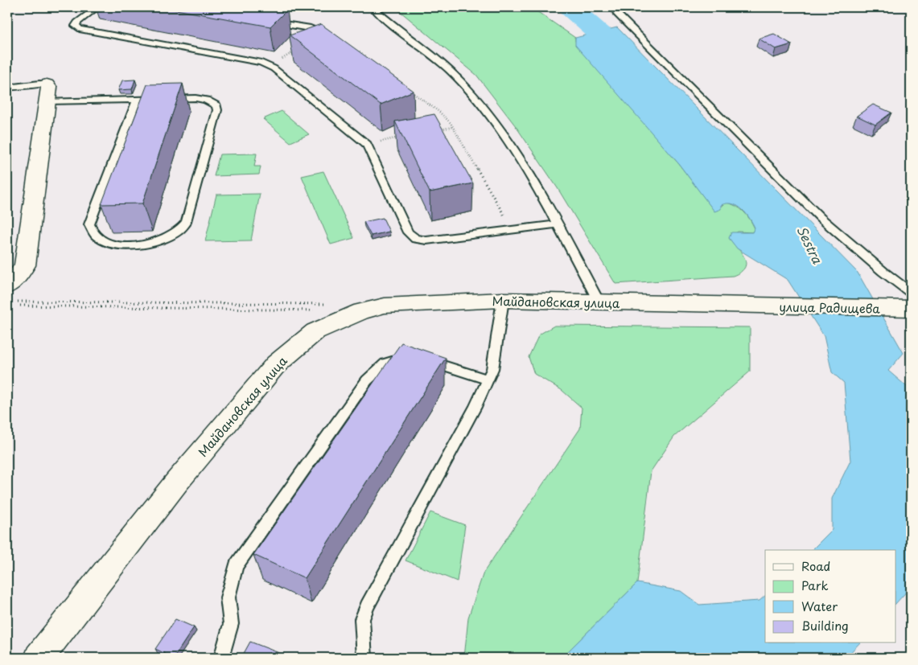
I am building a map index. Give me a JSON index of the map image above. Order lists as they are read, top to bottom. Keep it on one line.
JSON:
{"streets":{"street":["Майдановская улица","улица Радищева"]},"crossings":[["Майдановская улица","улица Радищева"]],"water":["Sestra"],"legend":["Road","Park","Water","Building"]}
